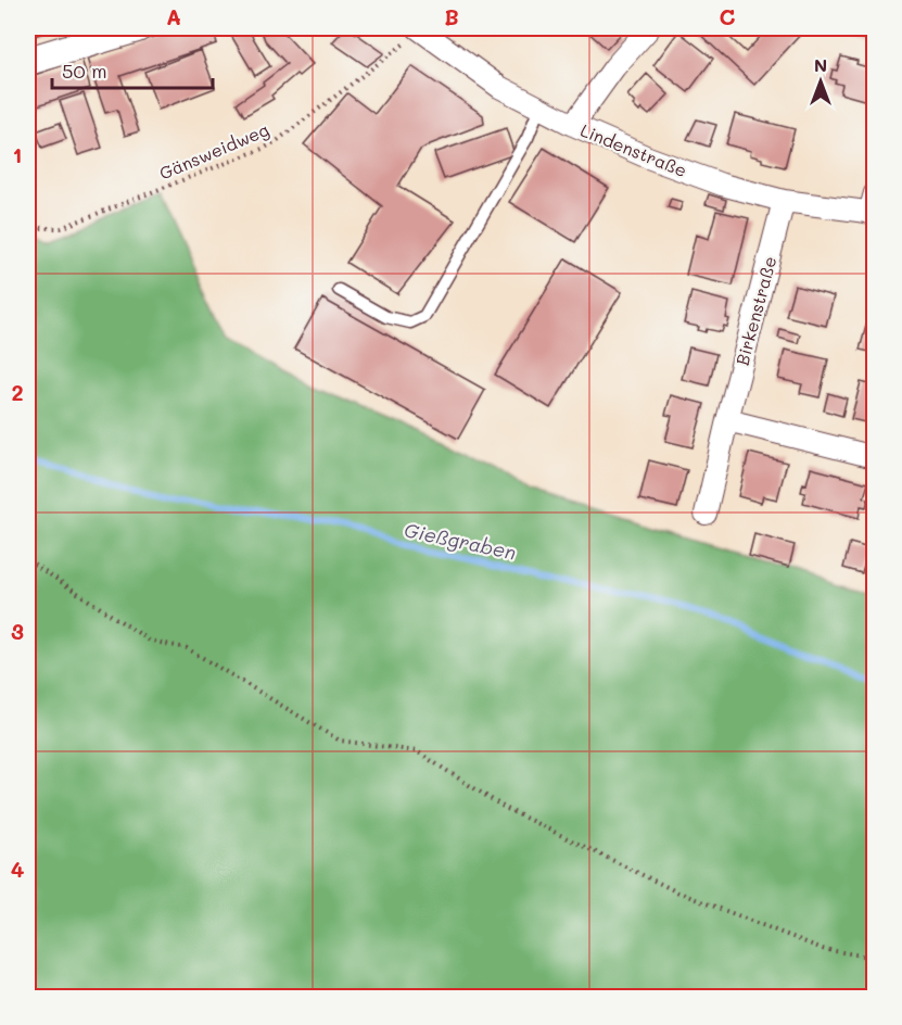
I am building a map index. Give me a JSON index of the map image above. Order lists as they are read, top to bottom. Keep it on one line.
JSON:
{"streets":{"street":["Lindenstraße","Birkenstraße"],"path":["Gänsweidweg"]},"crossings":[["Lindenstraße","Gänsweidweg"],["Lindenstraße","Birkenstraße"]],"water":["Gießgraben"],"scale_bar":"50 m","north":"top","grid":{"columns":["A","B","C"],"rows":["1","2","3","4"]}}
